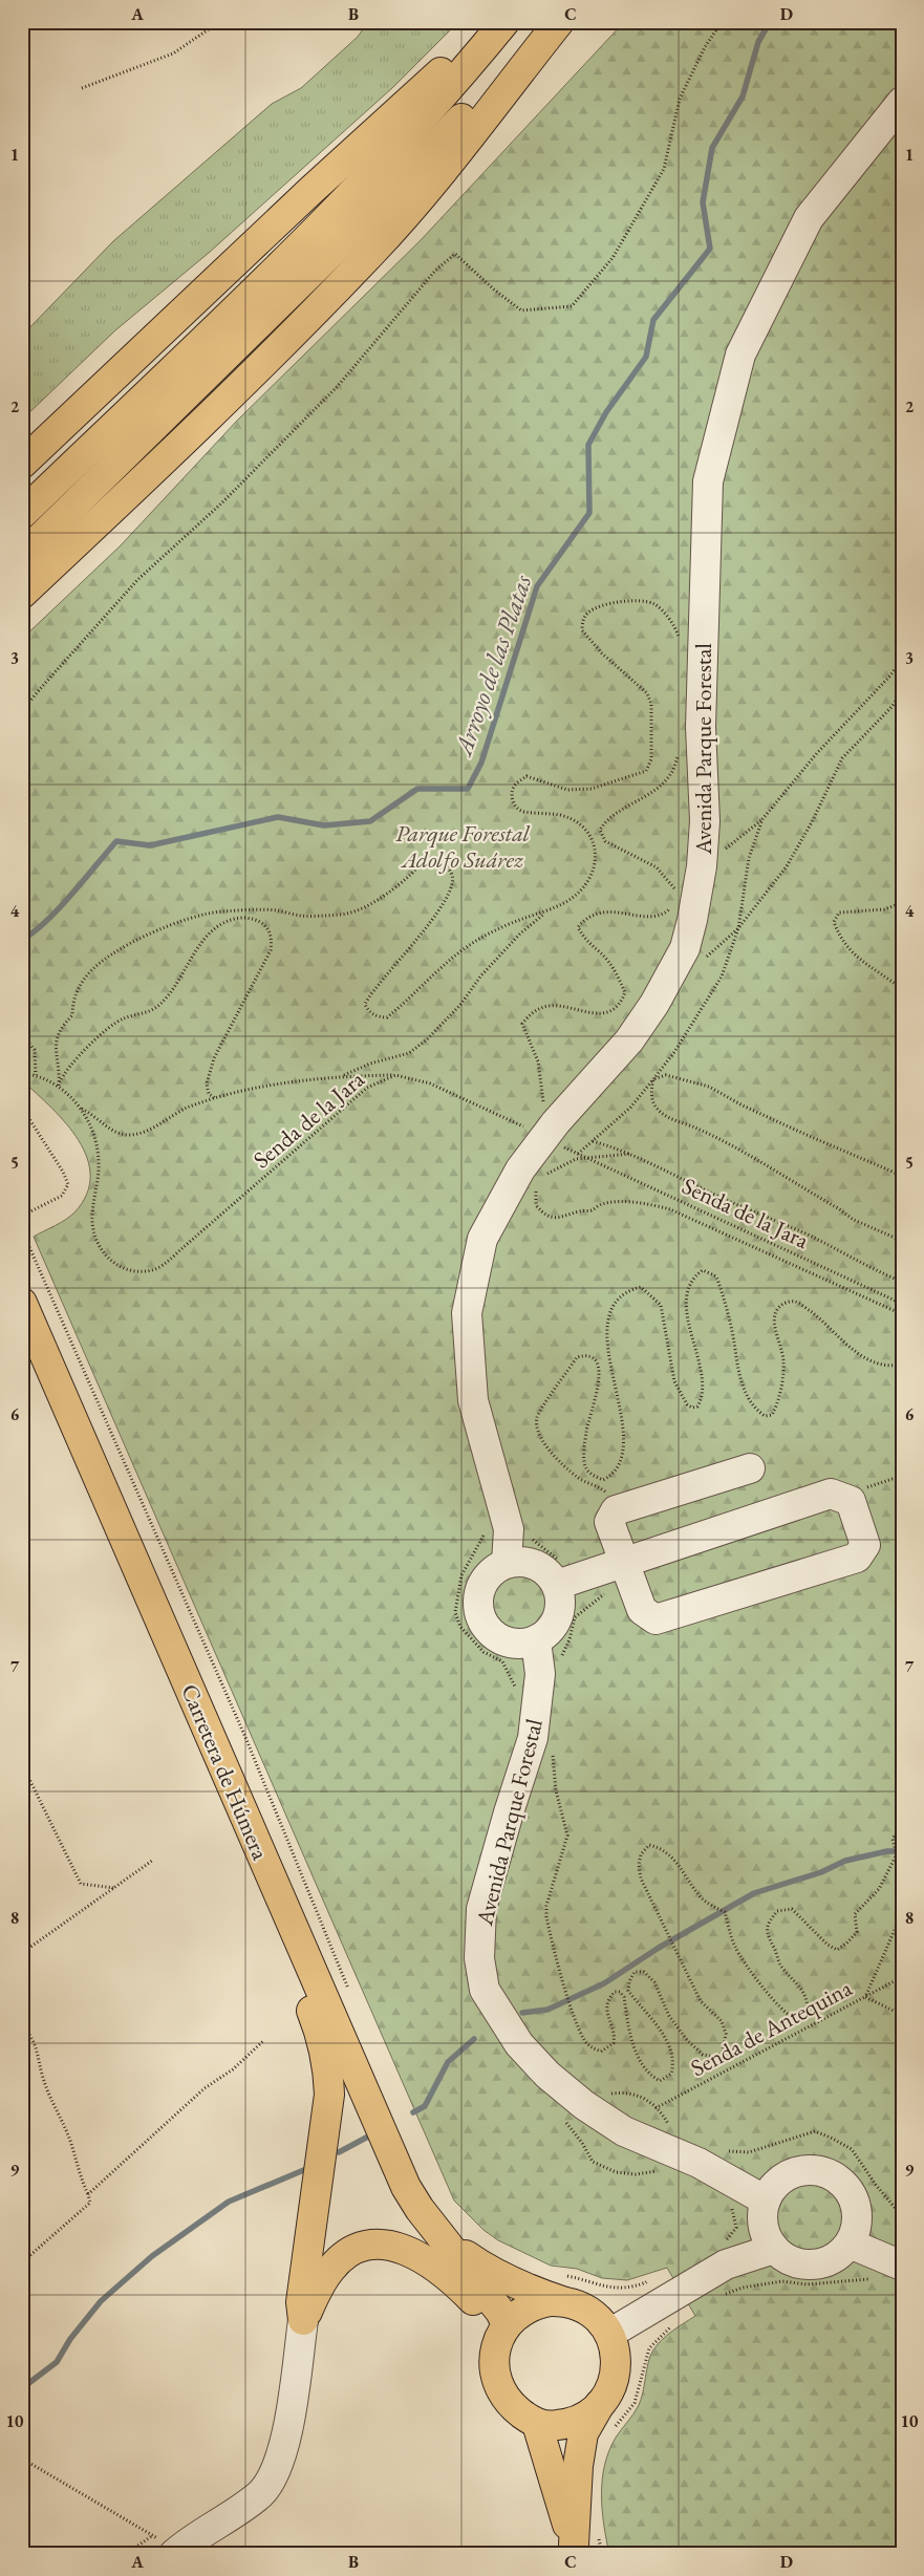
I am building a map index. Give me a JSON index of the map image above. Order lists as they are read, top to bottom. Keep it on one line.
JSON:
{"streets":{"main road":["Carretera de Húmera"],"street":["Avenida Parque Forestal"],"path":["Senda de la Jara","Senda de Antequina"]},"crossings":[["Avenida Parque Forestal","Senda de la Jara"]],"water":["Arroyo de las Platas"],"parks":["Parque Forestal Adolfo Suárez"],"grid":{"columns":["A","B","C","D"],"rows":["1","2","3","4","5","6","7","8","9","10"]}}
